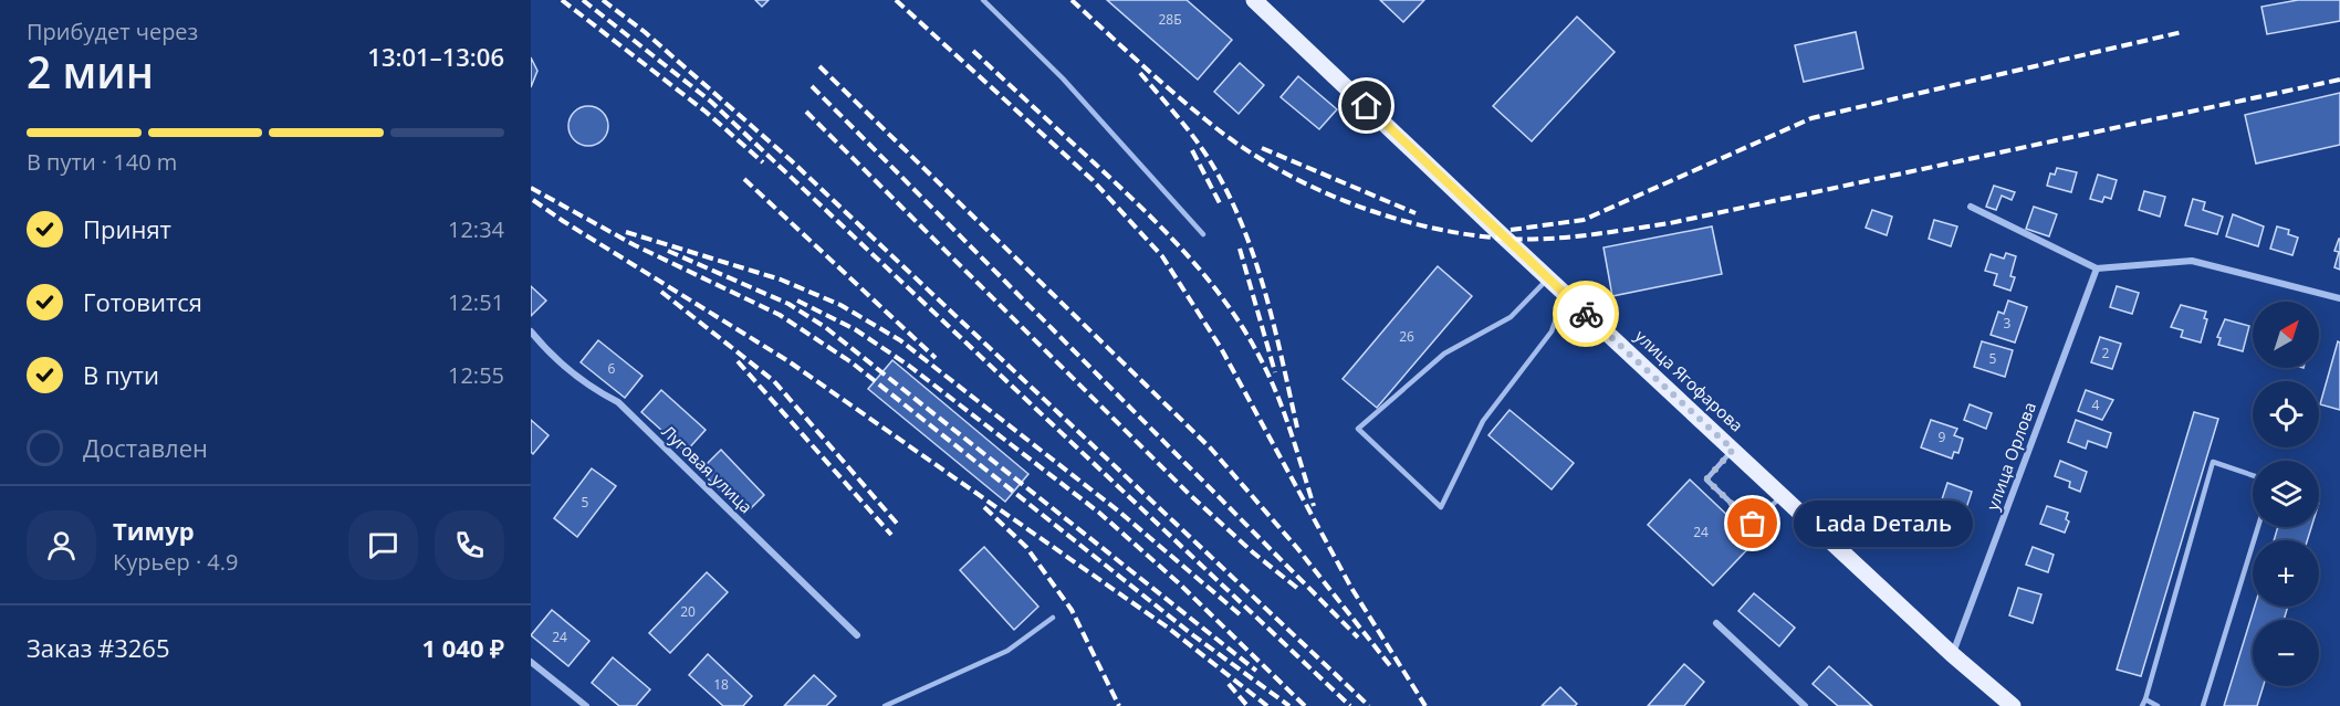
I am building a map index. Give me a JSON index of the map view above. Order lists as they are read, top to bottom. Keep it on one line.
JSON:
{"streets":{"main road":["улица Ягофарова"],"street":["улица Орлова","Луговая улица"]},"crossings":[["улица Ягофарова","улица Орлова"]],"places":["Lada Dеталь"],"house_numbers":["28Б","3","26","2","5","6","4","9","5","24","20","24","18"],"north":"top right","page":{"heading":["2 мин","Прибудет через","13:01–13:06"],"panel":["Тимур","Курьер · 4.9","Заказ #3265","1 040 ₽"],"bar":"В пути · 140 m","list":[["Принят","12:34"],["Готовится","12:51"],["В пути","12:55"],"Доставлен"],"map_buttons":["+","−"],"bubble":"Lada Dеталь"}}
